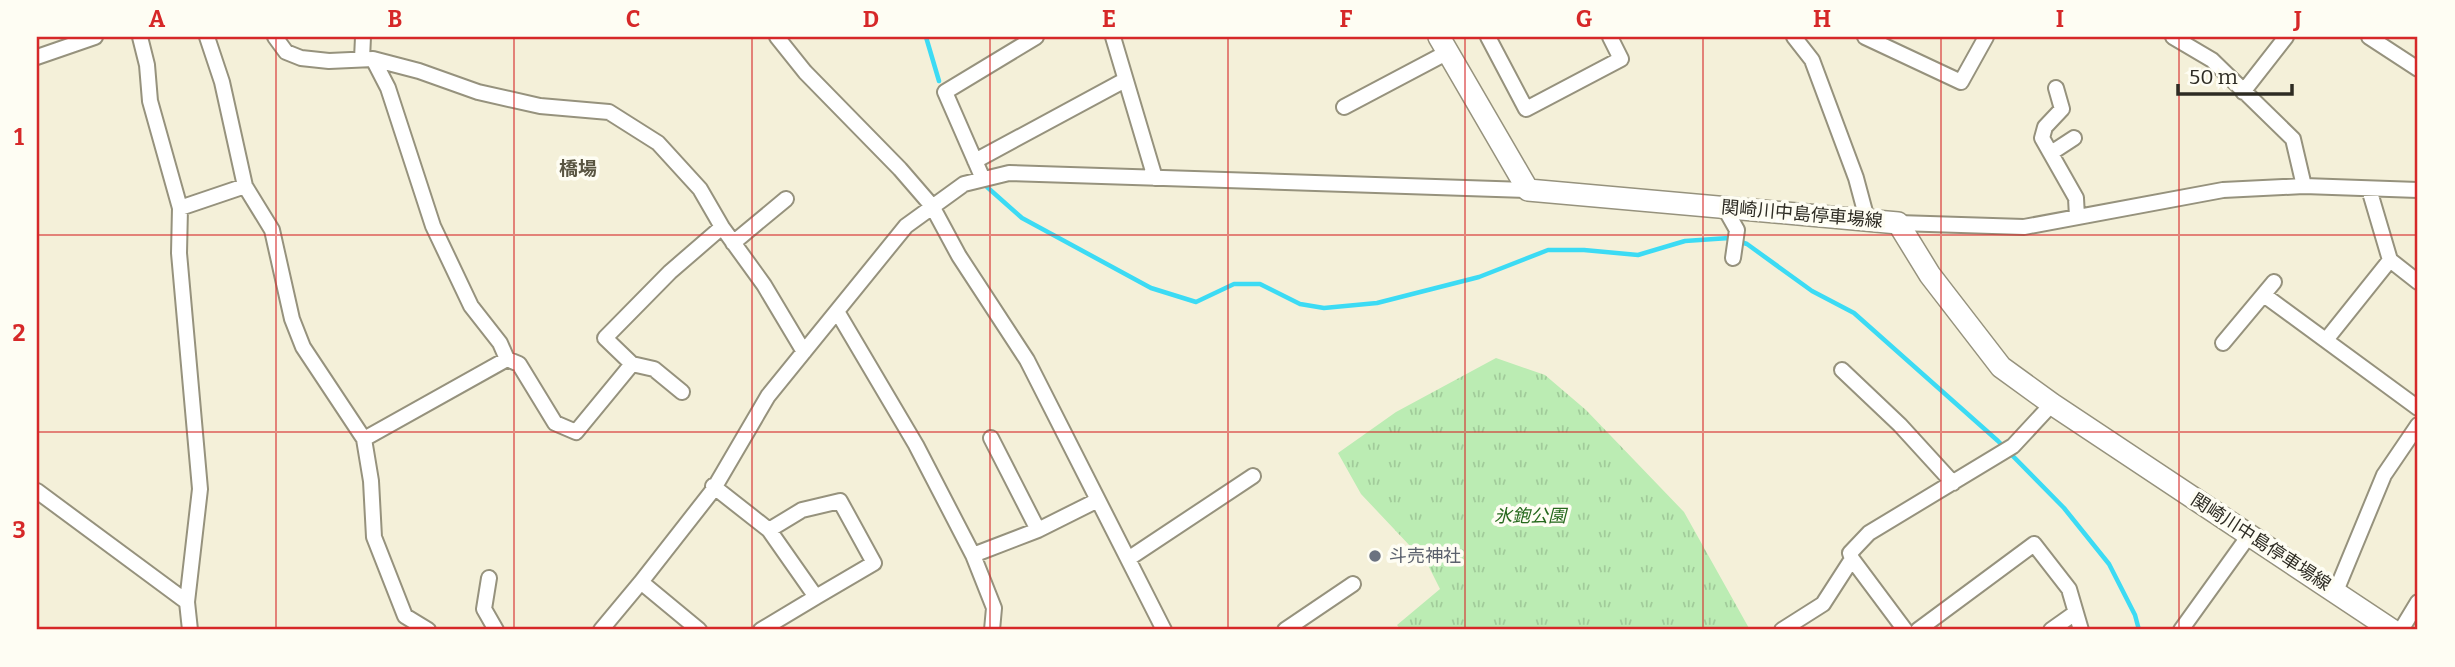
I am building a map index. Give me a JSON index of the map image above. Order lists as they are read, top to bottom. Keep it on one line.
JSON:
{"streets":{"main road":["関崎川中島停車場線"]},"districts":["橋場"],"parks":["氷鉋公園"],"places":["斗売神社"],"scale_bar":"50 m","grid":{"columns":["A","B","C","D","E","F","G","H","I","J"],"rows":["1","2","3"]}}
